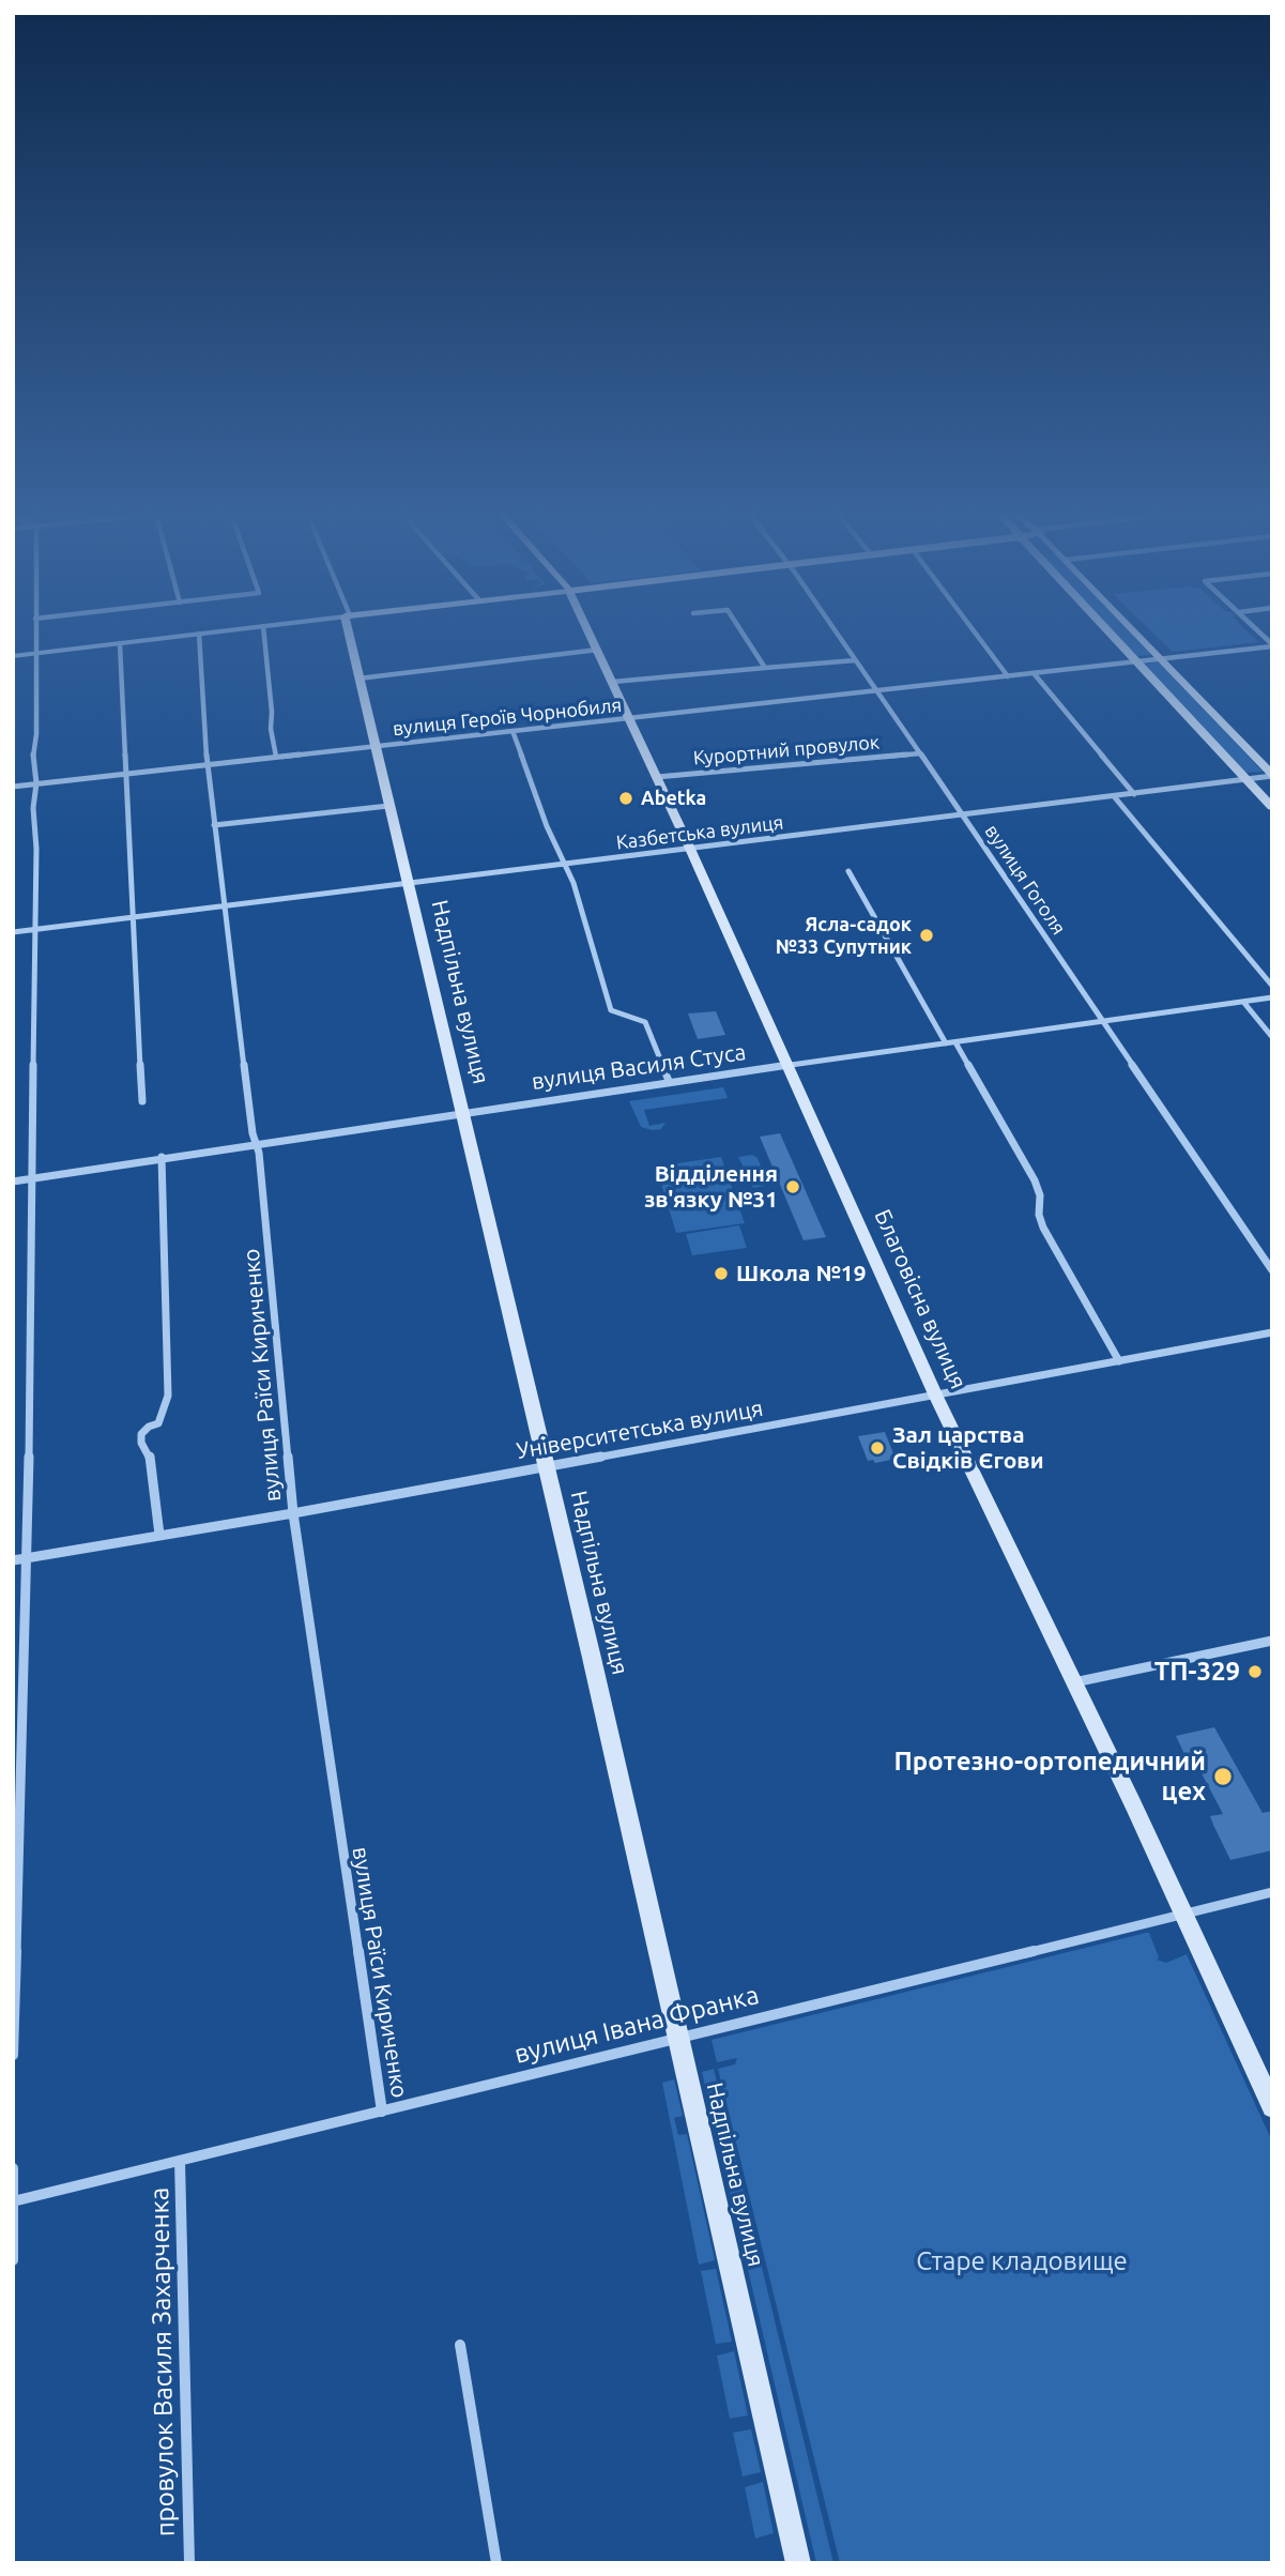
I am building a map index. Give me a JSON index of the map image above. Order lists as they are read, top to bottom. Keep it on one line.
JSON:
{"streets":{"main road":["Надпільна вулиця","Благовісна вулиця"],"street":["вулиця Героїв Чорнобиля","Курортний провулок","Казбетська вулиця","вулиця Гоголя","вулиця Василя Стуса","вулиця Раїси Кириченко","Університетська вулиця","вулиця Івана Франка","провулок Василя Захарченка"]},"crossings":[["вулиця Героїв Чорнобиля","вулиця Гоголя"],["вулиця Героїв Чорнобиля","Надпільна вулиця"],["вулиця Героїв Чорнобиля","Благовісна вулиця"],["вулиця Героїв Чорнобиля","вулиця Раїси Кириченко"],["Курортний провулок","вулиця Гоголя"],["Курортний провулок","Благовісна вулиця"],["Казбетська вулиця","вулиця Гоголя"],["Казбетська вулиця","Надпільна вулиця"],["Казбетська вулиця","Благовісна вулиця"],["Казбетська вулиця","вулиця Раїси Кириченко"],["вулиця Гоголя","вулиця Василя Стуса"],["Надпільна вулиця","вулиця Василя Стуса"],["Надпільна вулиця","Університетська вулиця"],["Надпільна вулиця","вулиця Івана Франка"],["вулиця Василя Стуса","Благовісна вулиця"],["вулиця Василя Стуса","вулиця Раїси Кириченко"],["Благовісна вулиця","Університетська вулиця"],["Благовісна вулиця","вулиця Івана Франка"],["вулиця Раїси Кириченко","Університетська вулиця"],["вулиця Раїси Кириченко","вулиця Івана Франка"],["вулиця Івана Франка","провулок Василя Захарченка"]],"parks":["Старе кладовище"],"places":["Abetka","Ясла-садок №33 Супутник","Відділення зв'язку №31","Школа №19","Зал царства Свідків Єгови","ТП-329","Протезно-ортопедичний цех"]}
